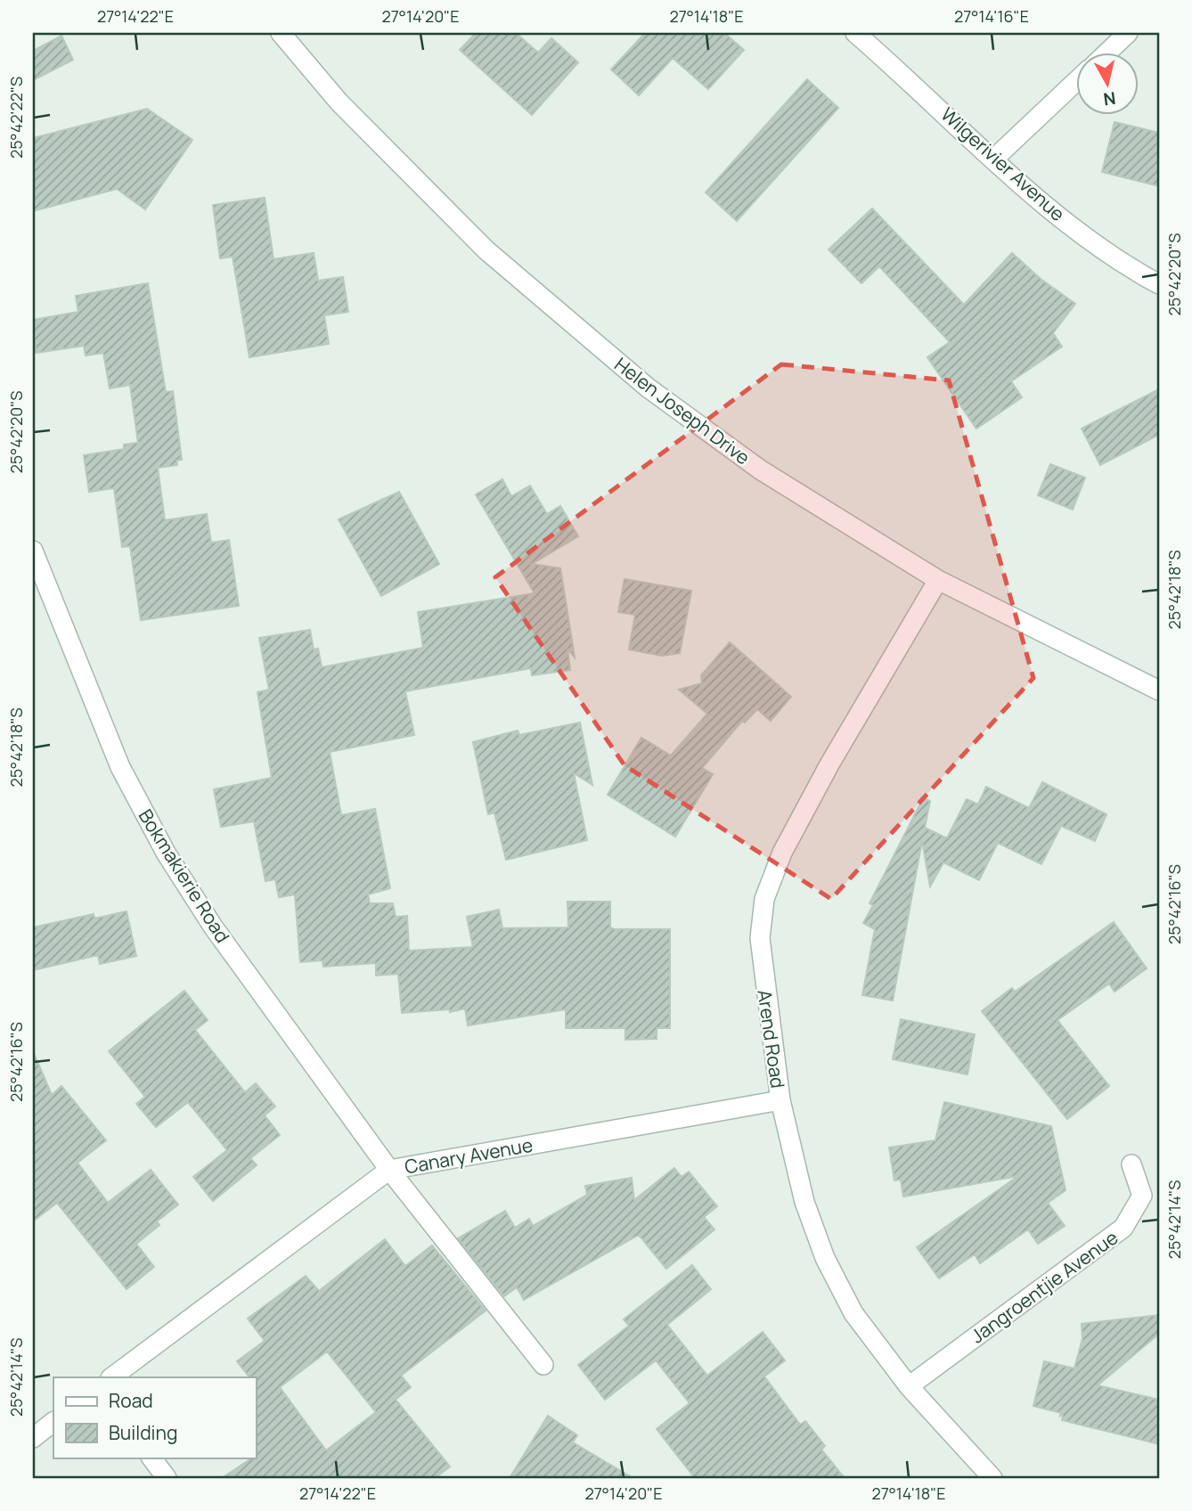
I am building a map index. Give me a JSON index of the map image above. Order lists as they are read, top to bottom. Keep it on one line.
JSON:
{"streets":{"street":["Wilgerivier Avenue","Helen Joseph Drive","Bokmakierie Road","Arend Road","Canary Avenue","Jangroentjie Avenue"]},"crossings":[["Helen Joseph Drive","Arend Road"],["Bokmakierie Road","Canary Avenue"],["Arend Road","Canary Avenue"],["Arend Road","Jangroentjie Avenue"]],"legend":["Road","Building"],"north":"bottom","coordinates":["27°14'22\"E","27°14'20\"E","27°14'18\"E","27°14'16\"E","25°42'22\"S","25°42'20\"S","25°42'18\"S","25°42'16\"S","25°42'14\"S"]}
